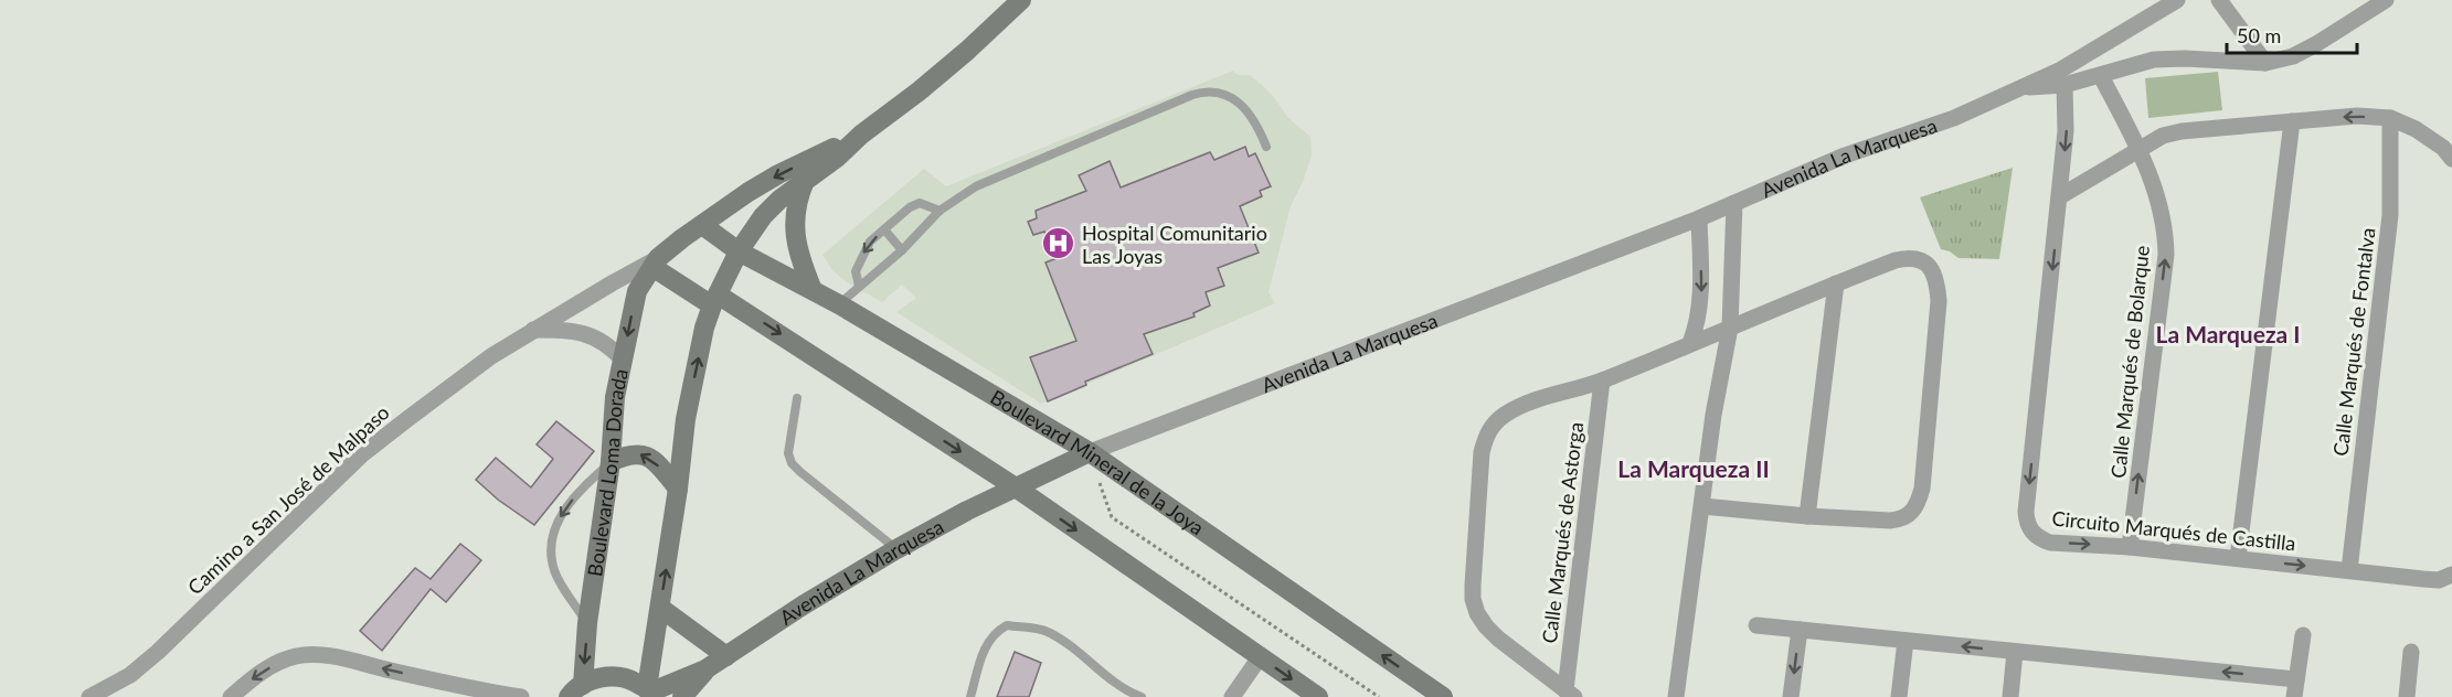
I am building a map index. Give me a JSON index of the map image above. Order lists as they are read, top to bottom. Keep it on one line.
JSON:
{"streets":{"street":["Avenida La Marquesa","Calle Marqués de Fontalva","Calle Marqués de Bolarque","Boulevard Mineral de la Joya","Boulevard Loma Dorada","Camino a San José de Malpaso","Circuito Marqués de Castilla","Calle Marqués de Astorga"]},"crossings":[["Avenida La Marquesa","Boulevard Mineral de la Joya"],["Calle Marqués de Fontalva","Circuito Marqués de Castilla"],["Calle Marqués de Bolarque","Circuito Marqués de Castilla"],["Boulevard Loma Dorada","Camino a San José de Malpaso"]],"districts":["La Marqueza I","La Marqueza II"],"places":{"hospital":["Hospital Comunitario Las Joyas"]},"scale_bar":"50 m"}
